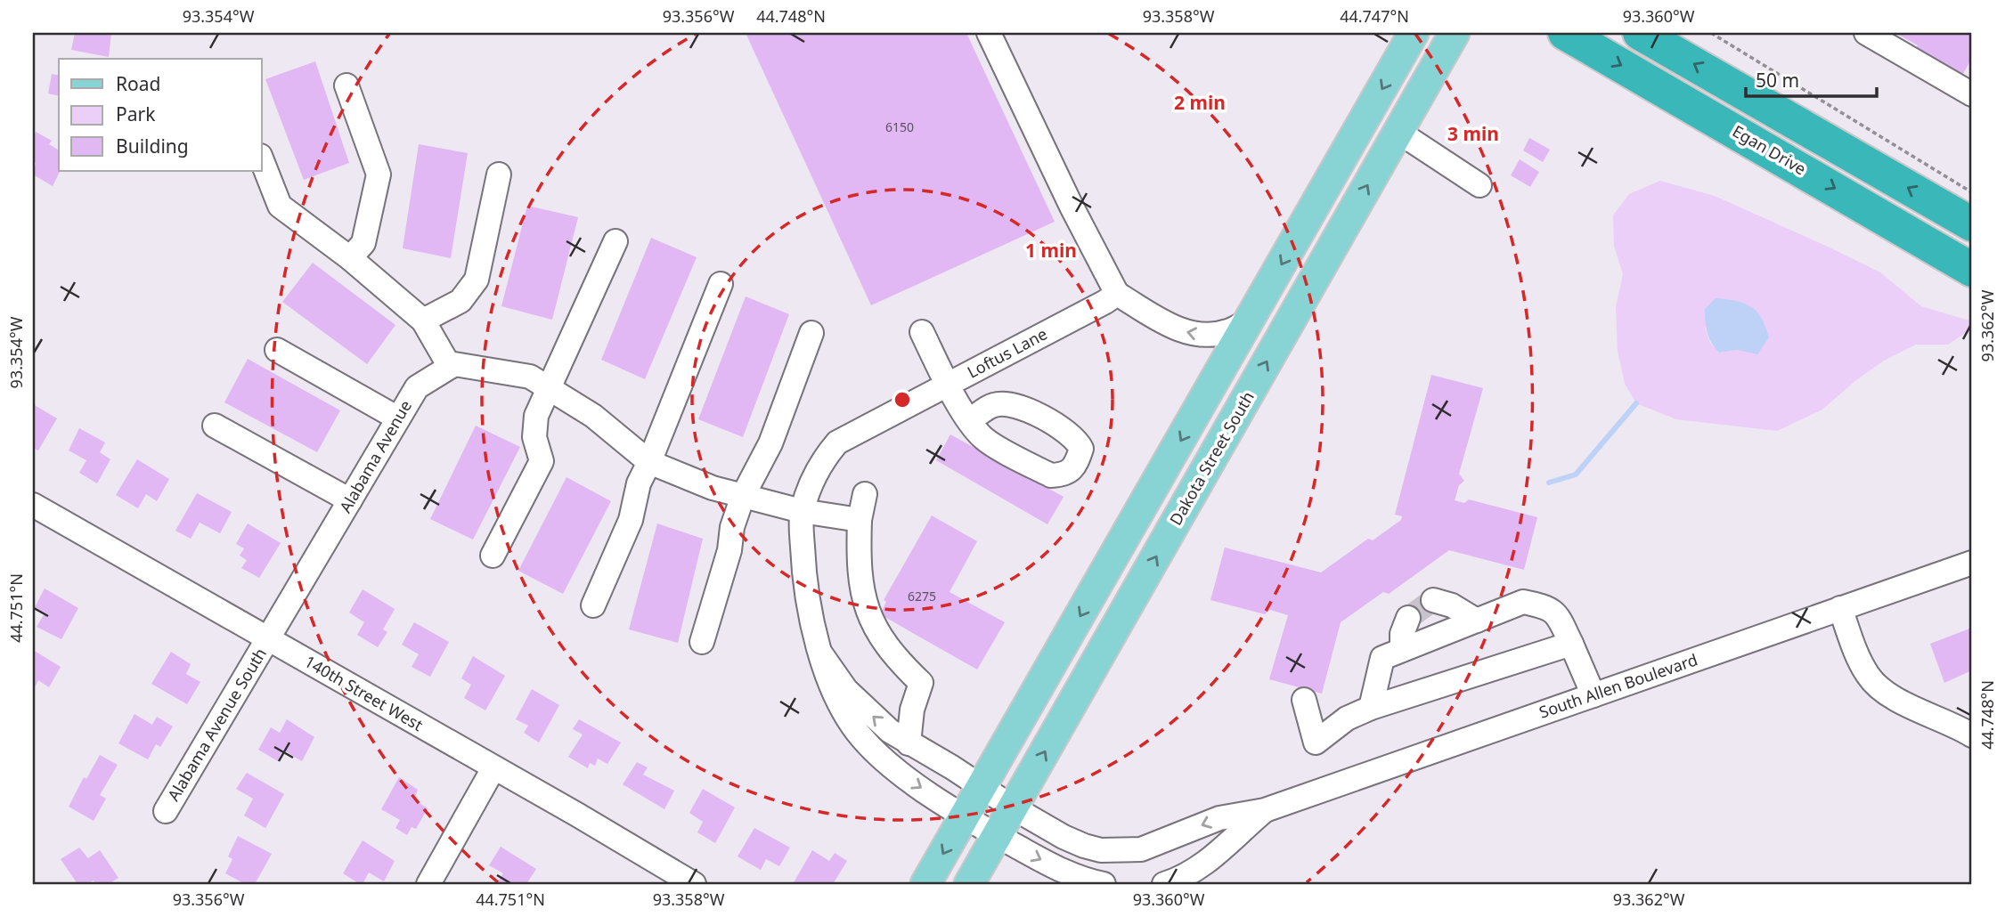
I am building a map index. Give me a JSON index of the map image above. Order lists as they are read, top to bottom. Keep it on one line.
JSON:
{"streets":{"highway":["Egan Drive"],"main road":["Dakota Street South"],"street":["Loftus Lane","Alabama Avenue","South Allen Boulevard","140th Street West","Alabama Avenue South"]},"crossings":[["Loftus Lane","South Allen Boulevard"],["Alabama Avenue","140th Street West"],["Alabama Avenue","Alabama Avenue South"],["Dakota Street South","South Allen Boulevard"],["140th Street West","Alabama Avenue South"]],"house_numbers":["6150","6275"],"legend":["Road","Park","Building"],"scale_bar":"50 m","coordinates":["93.354°W","93.356°W","44.748°N","93.358°W","44.747°N","93.360°W","93.362°W","44.751°N"],"rings":["2 min","3 min","1 min"]}
